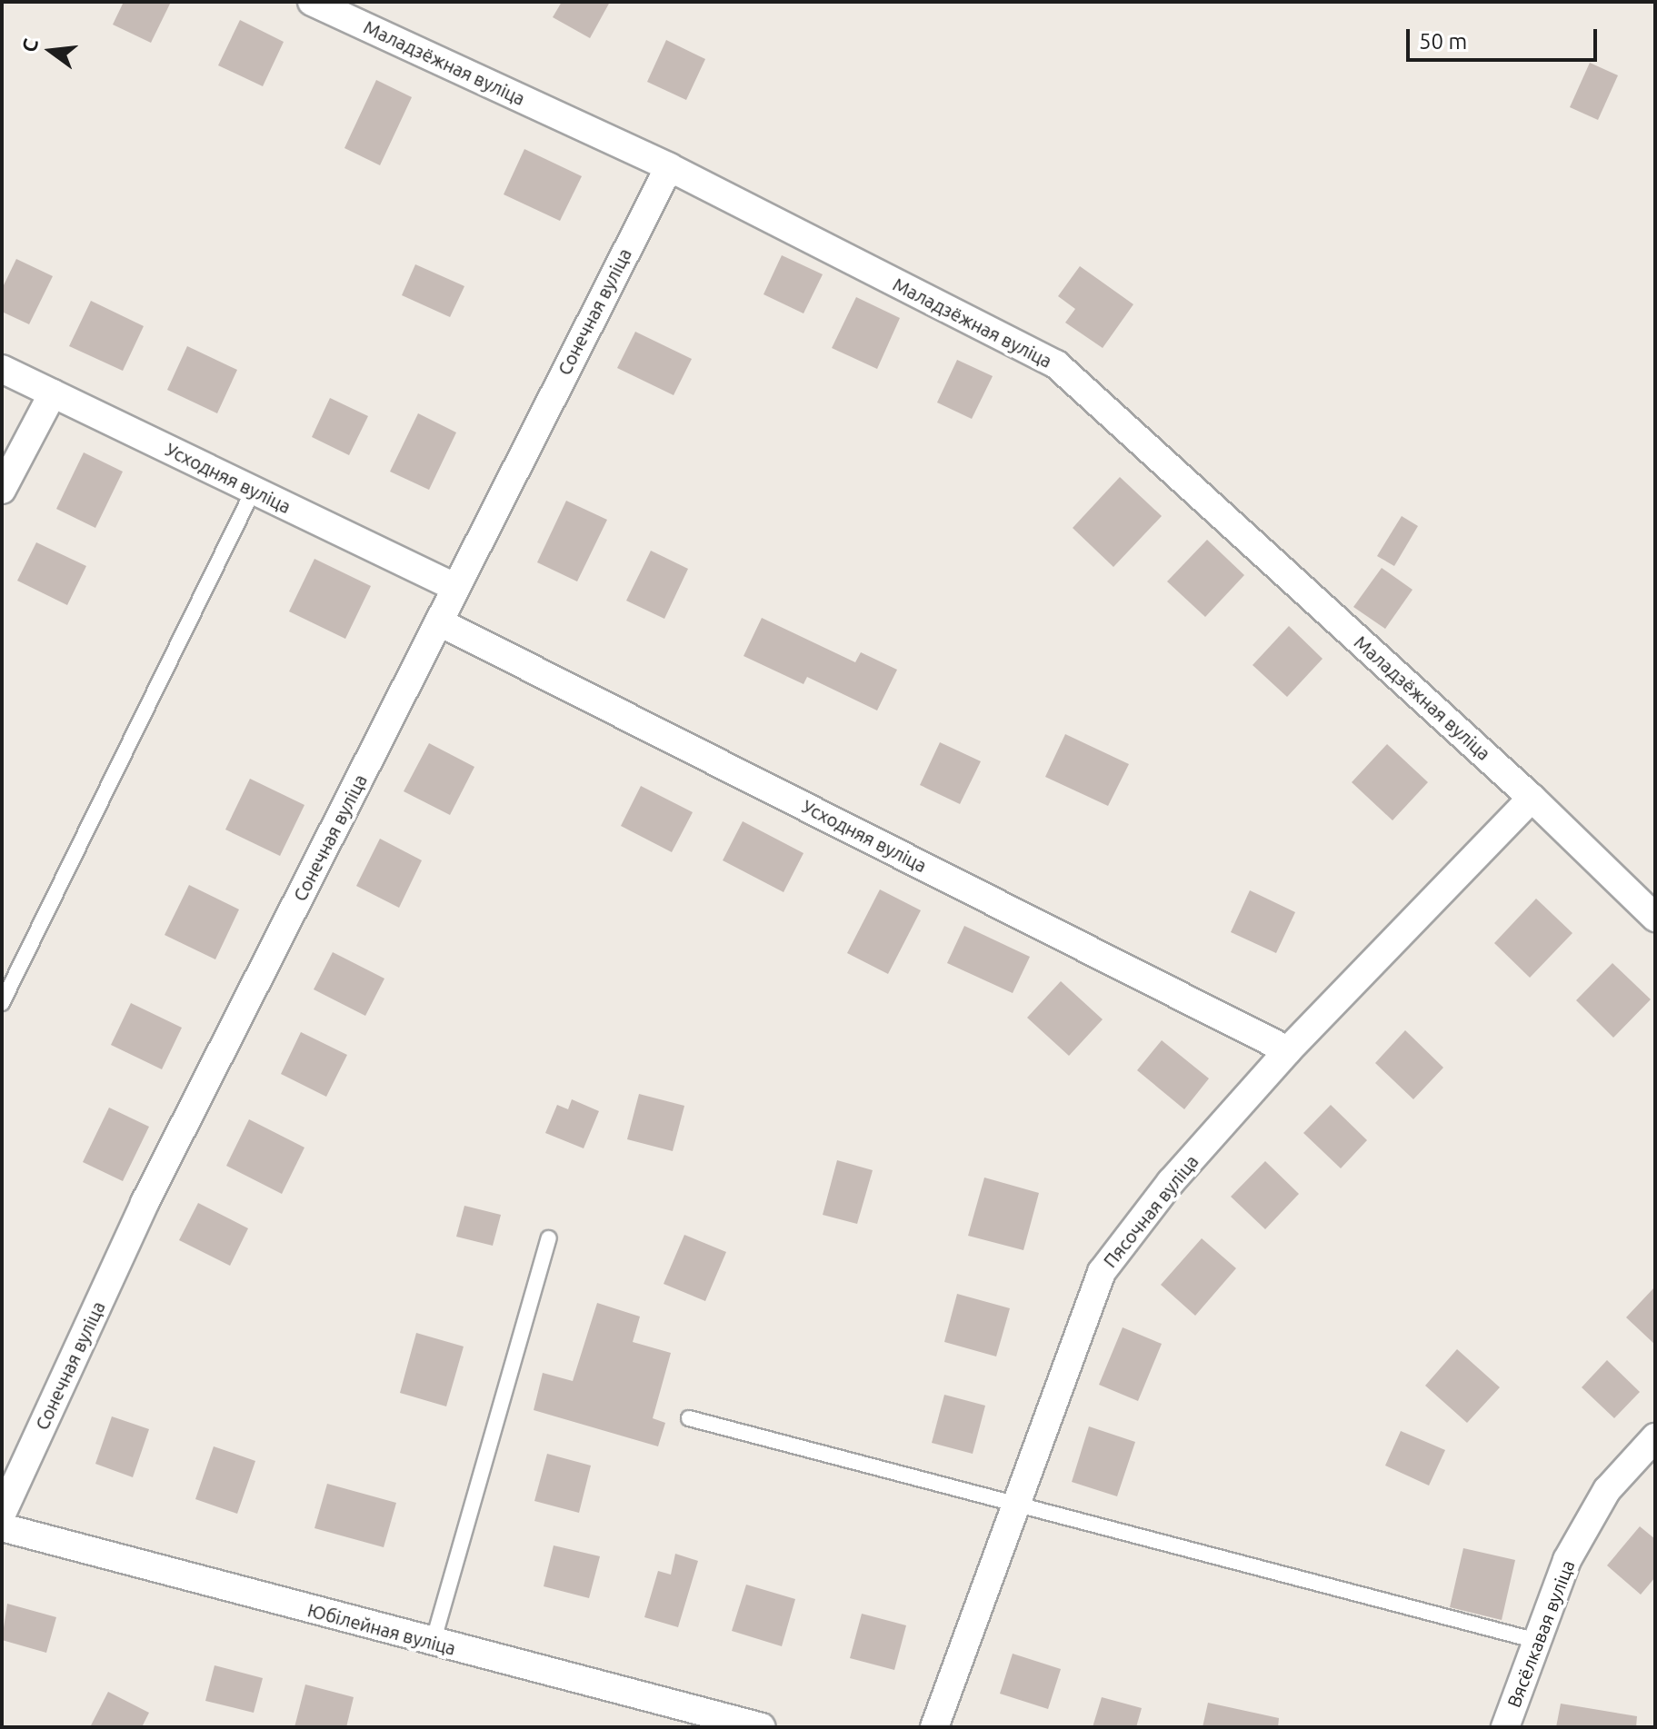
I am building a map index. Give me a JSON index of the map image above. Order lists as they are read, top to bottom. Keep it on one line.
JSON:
{"streets":{"street":["Маладзёжная вуліца","Сонечная вуліца","Усходняя вуліца","Пясочная вуліца","Юбілейная вуліца","Вясёлкавая вуліца"]},"crossings":[["Маладзёжная вуліца","Сонечная вуліца"],["Маладзёжная вуліца","Пясочная вуліца"],["Сонечная вуліца","Усходняя вуліца"],["Усходняя вуліца","Пясочная вуліца"]],"scale_bar":"50 m","north":"left"}
